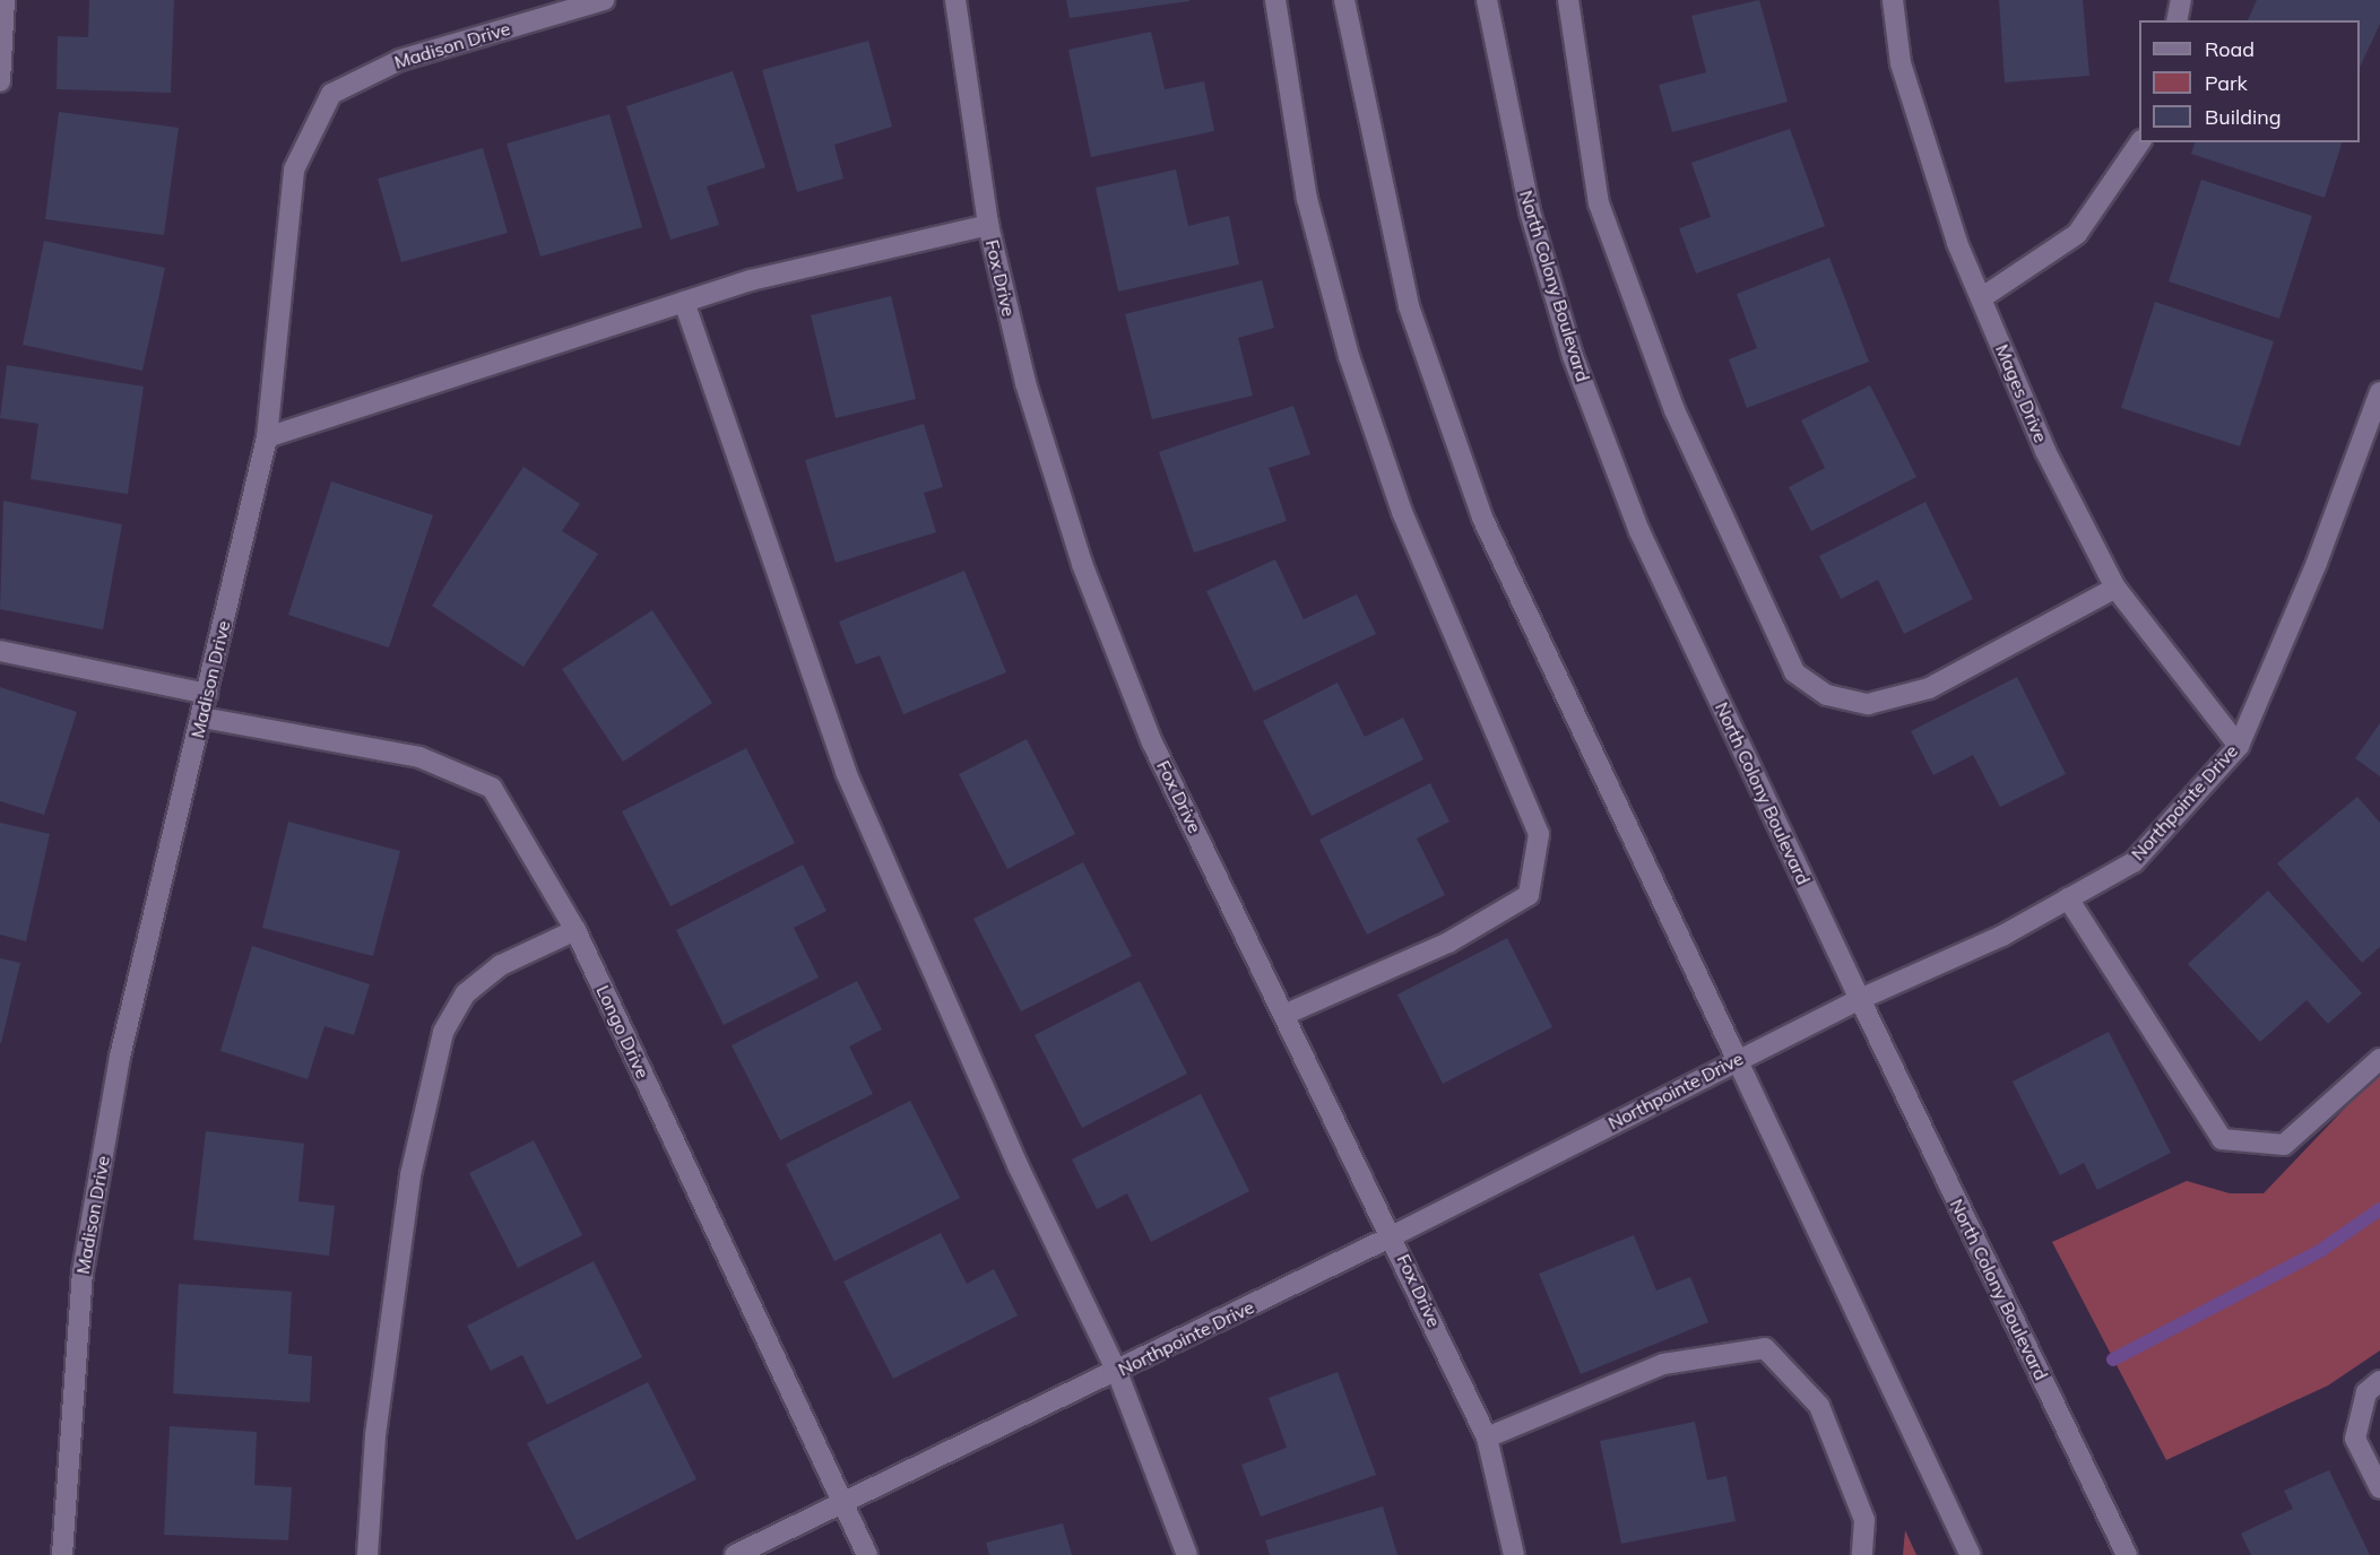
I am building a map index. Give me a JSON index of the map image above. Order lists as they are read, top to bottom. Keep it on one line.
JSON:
{"streets":{"street":["Madison Drive","Fox Drive","North Colony Boulevard","Mages Drive","Northpointe Drive","Longo Drive"]},"crossings":[["Madison Drive","Longo Drive"],["Fox Drive","Northpointe Drive"],["North Colony Boulevard","Northpointe Drive"],["Mages Drive","Northpointe Drive"],["Northpointe Drive","Longo Drive"]],"legend":["Road","Park","Building"]}
